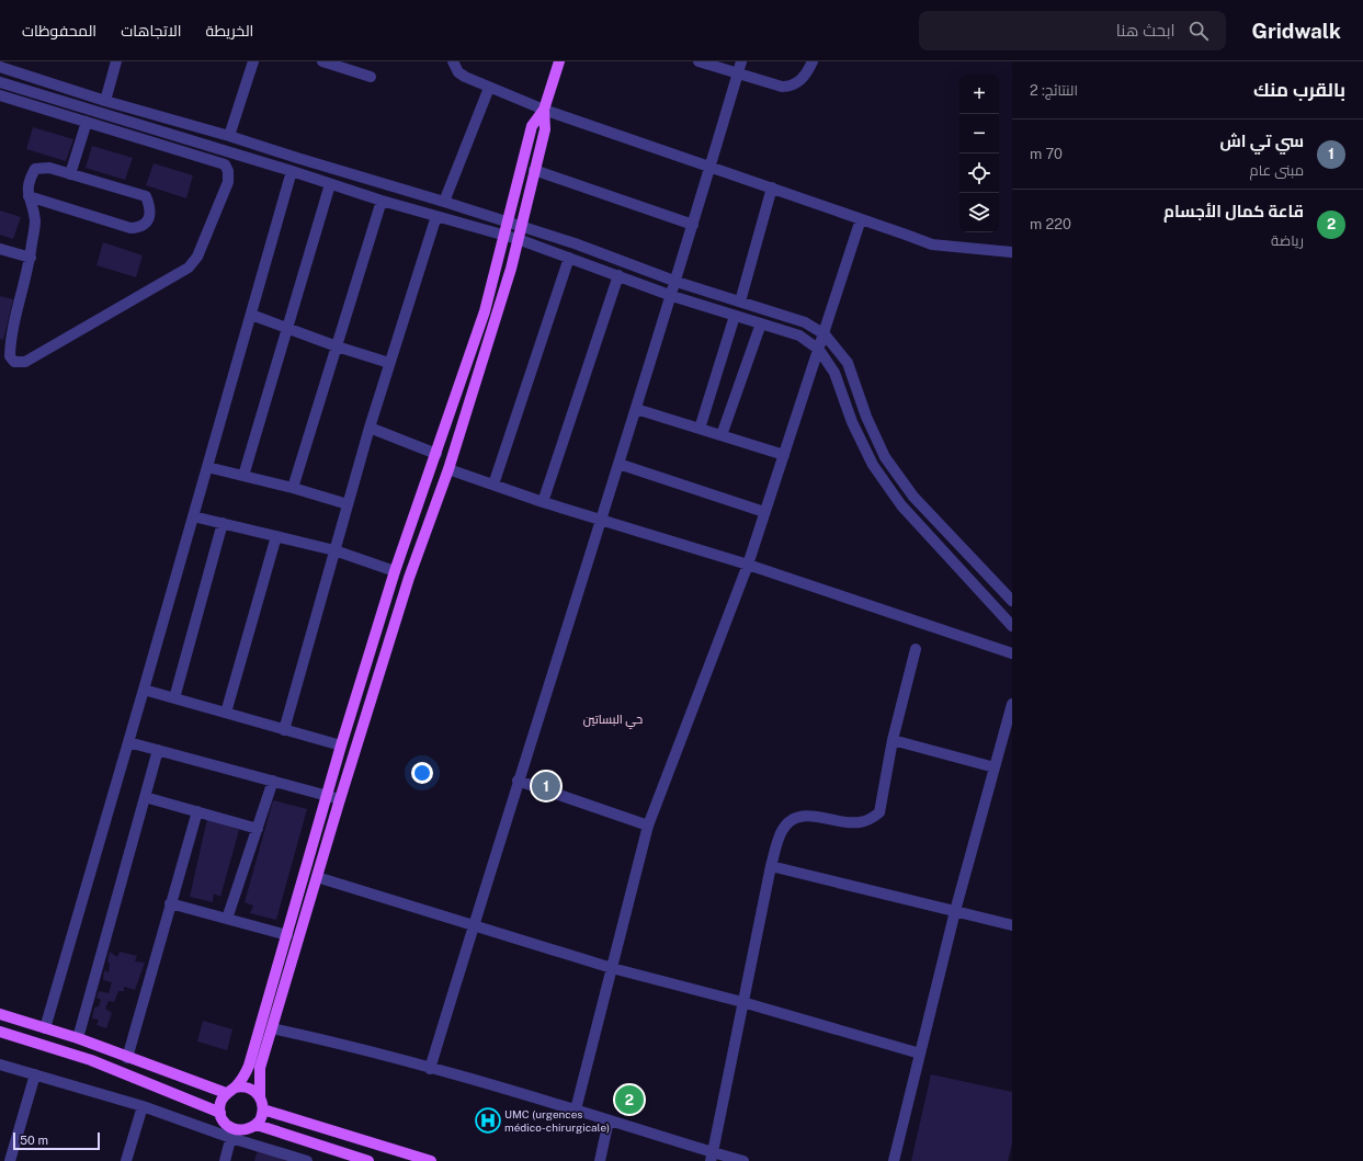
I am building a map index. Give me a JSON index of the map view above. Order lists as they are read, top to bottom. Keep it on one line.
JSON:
{"districts":["حي البساتين"],"places":{"hospital":["UMC (urgences médico-chirurgicale)"]},"scale_bar":"50 m","page":{"header":"Gridwalk","search":"ابحث هنا","nav":["الخريطة","الاتجاهات","المحفوظات"],"heading":["بالقرب منك","النتائج: 2"],"map_buttons":["+","−"],"list":[{"mark":"1","name":"سي تي اش","note":"مبنى عام","value":"70 m"},{"mark":"2","name":"قاعة كمال الأجسام","note":"رياضة","value":"220 m"}],"pins":["1","2"],"scale":"50 m"}}
